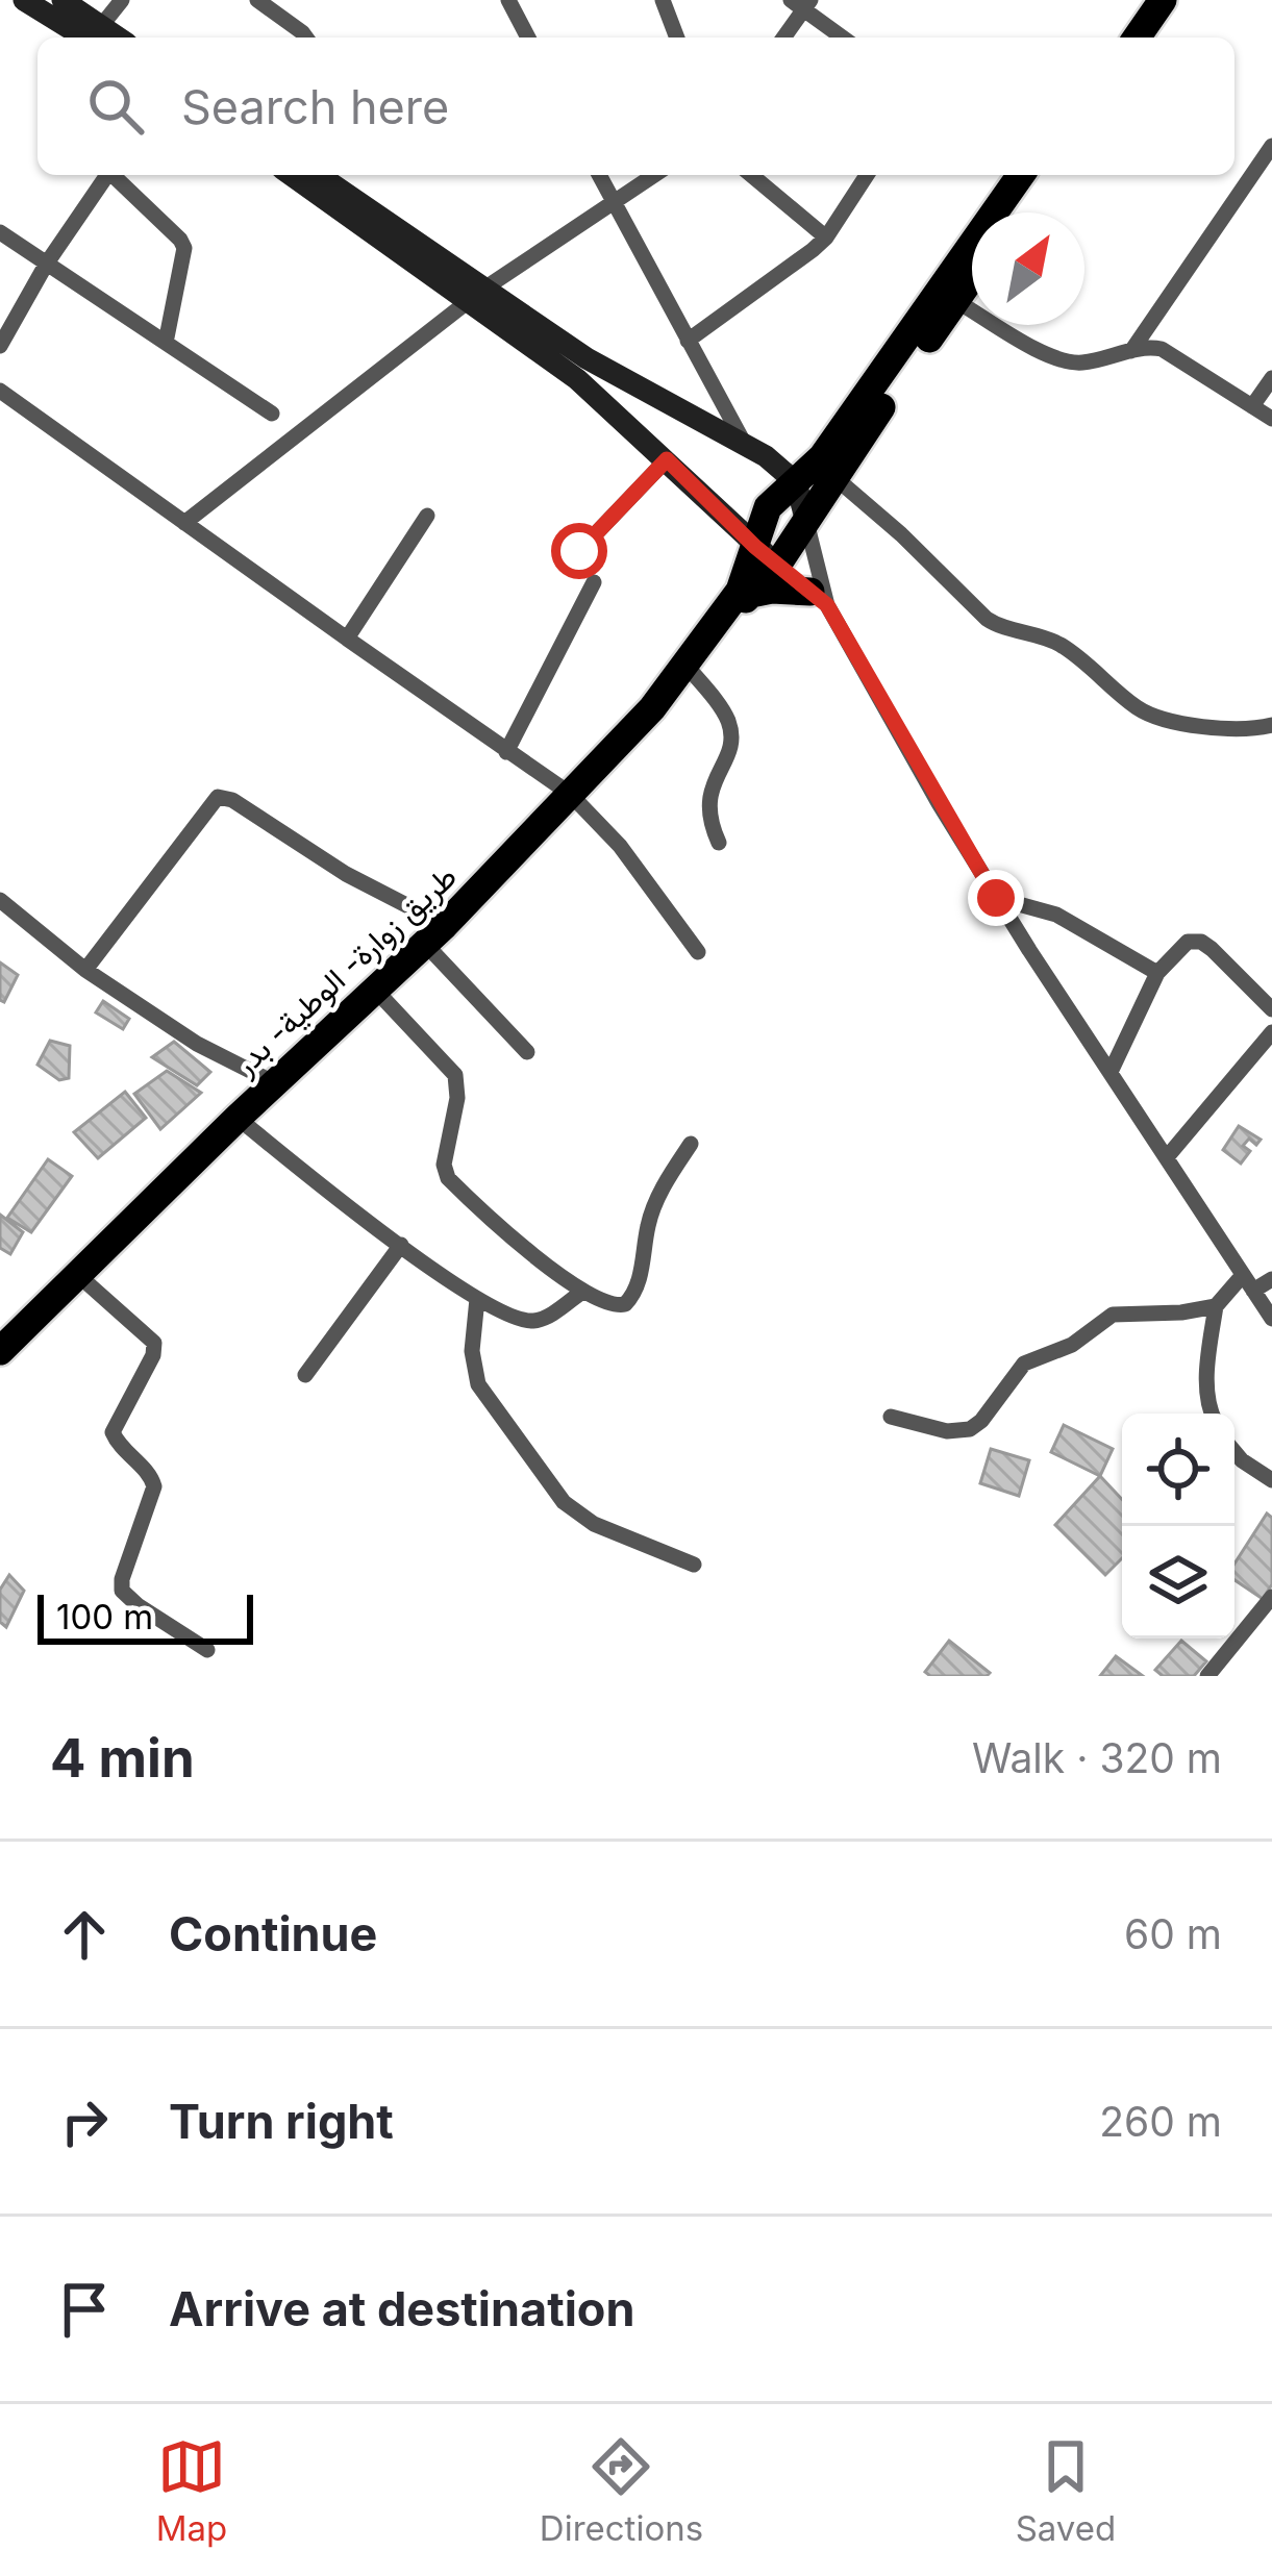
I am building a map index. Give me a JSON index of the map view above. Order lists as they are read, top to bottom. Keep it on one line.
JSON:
{"streets":{"highway":["طريق زوارة- الوطية- بدر"]},"scale_bar":"100 m","north":"top right","page":{"search":"Search here","scale":"100 m","heading":["4 min","Walk · 320 m"],"list":[["Continue","60 m"],["Turn right","260 m"],"Arrive at destination"],"nav":["Map","Directions","Saved"]}}
